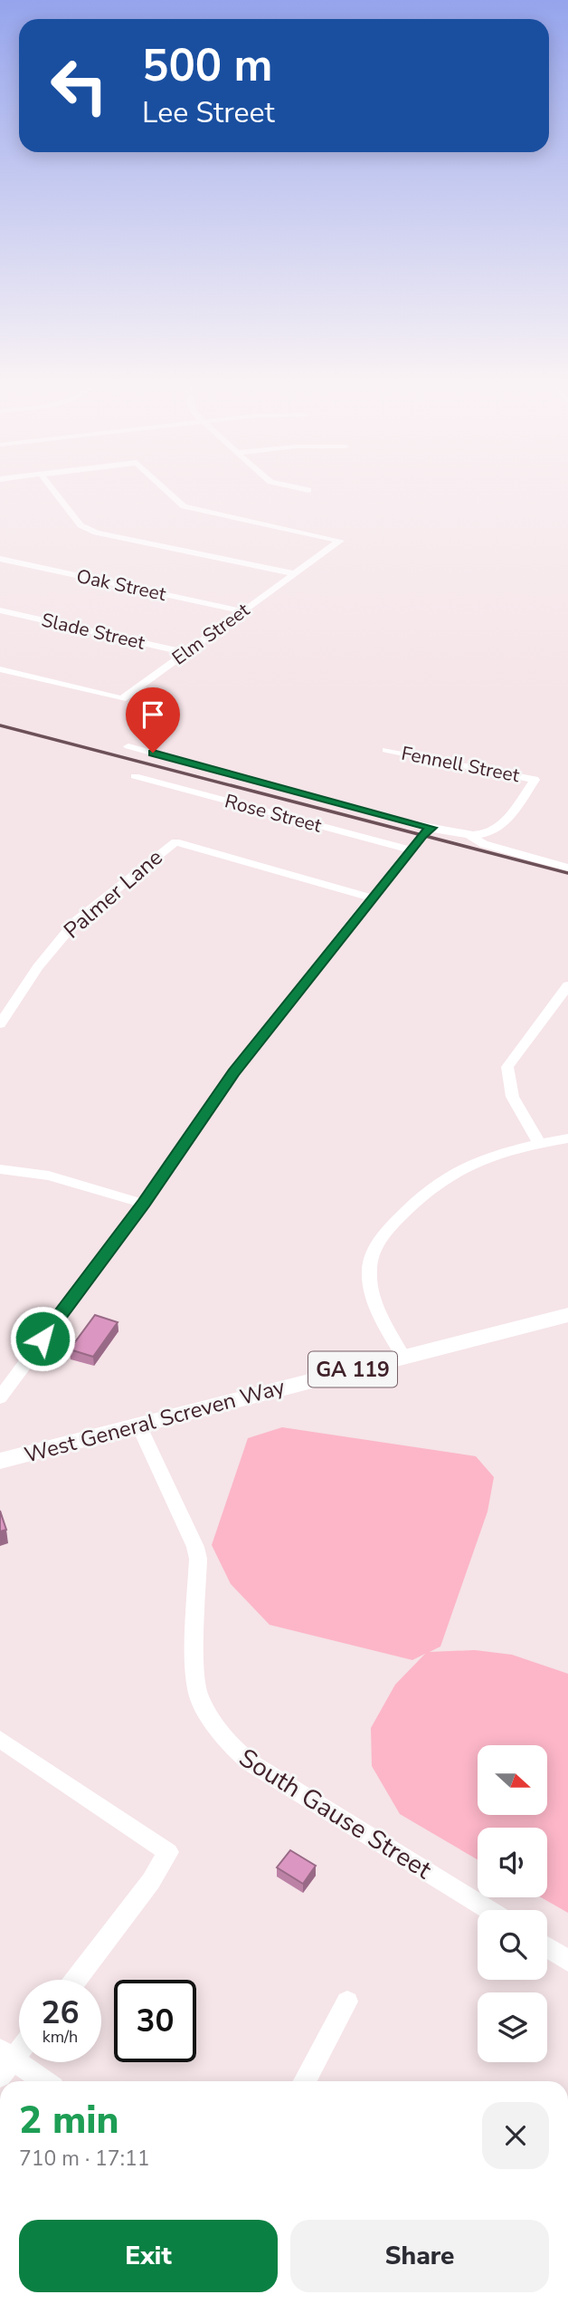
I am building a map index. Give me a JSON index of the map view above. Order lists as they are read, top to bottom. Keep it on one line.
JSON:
{"streets":{"main road":["GA 119","West General Screven Way"],"street":["Oak Street","Slade Street","Elm Street","Fennell Street","Rose Street","Palmer Lane","South Gause Street"]},"crossings":[["Oak Street","Elm Street"],["Slade Street","Elm Street"],["West General Screven Way","South Gause Street"]],"north":"right","page":{"turn":["500 m","Lee Street"],"speed":"26 km/h","limit":"30","heading":["2 min","710 m · 17:11"],"buttons":["Exit","Share"]}}
